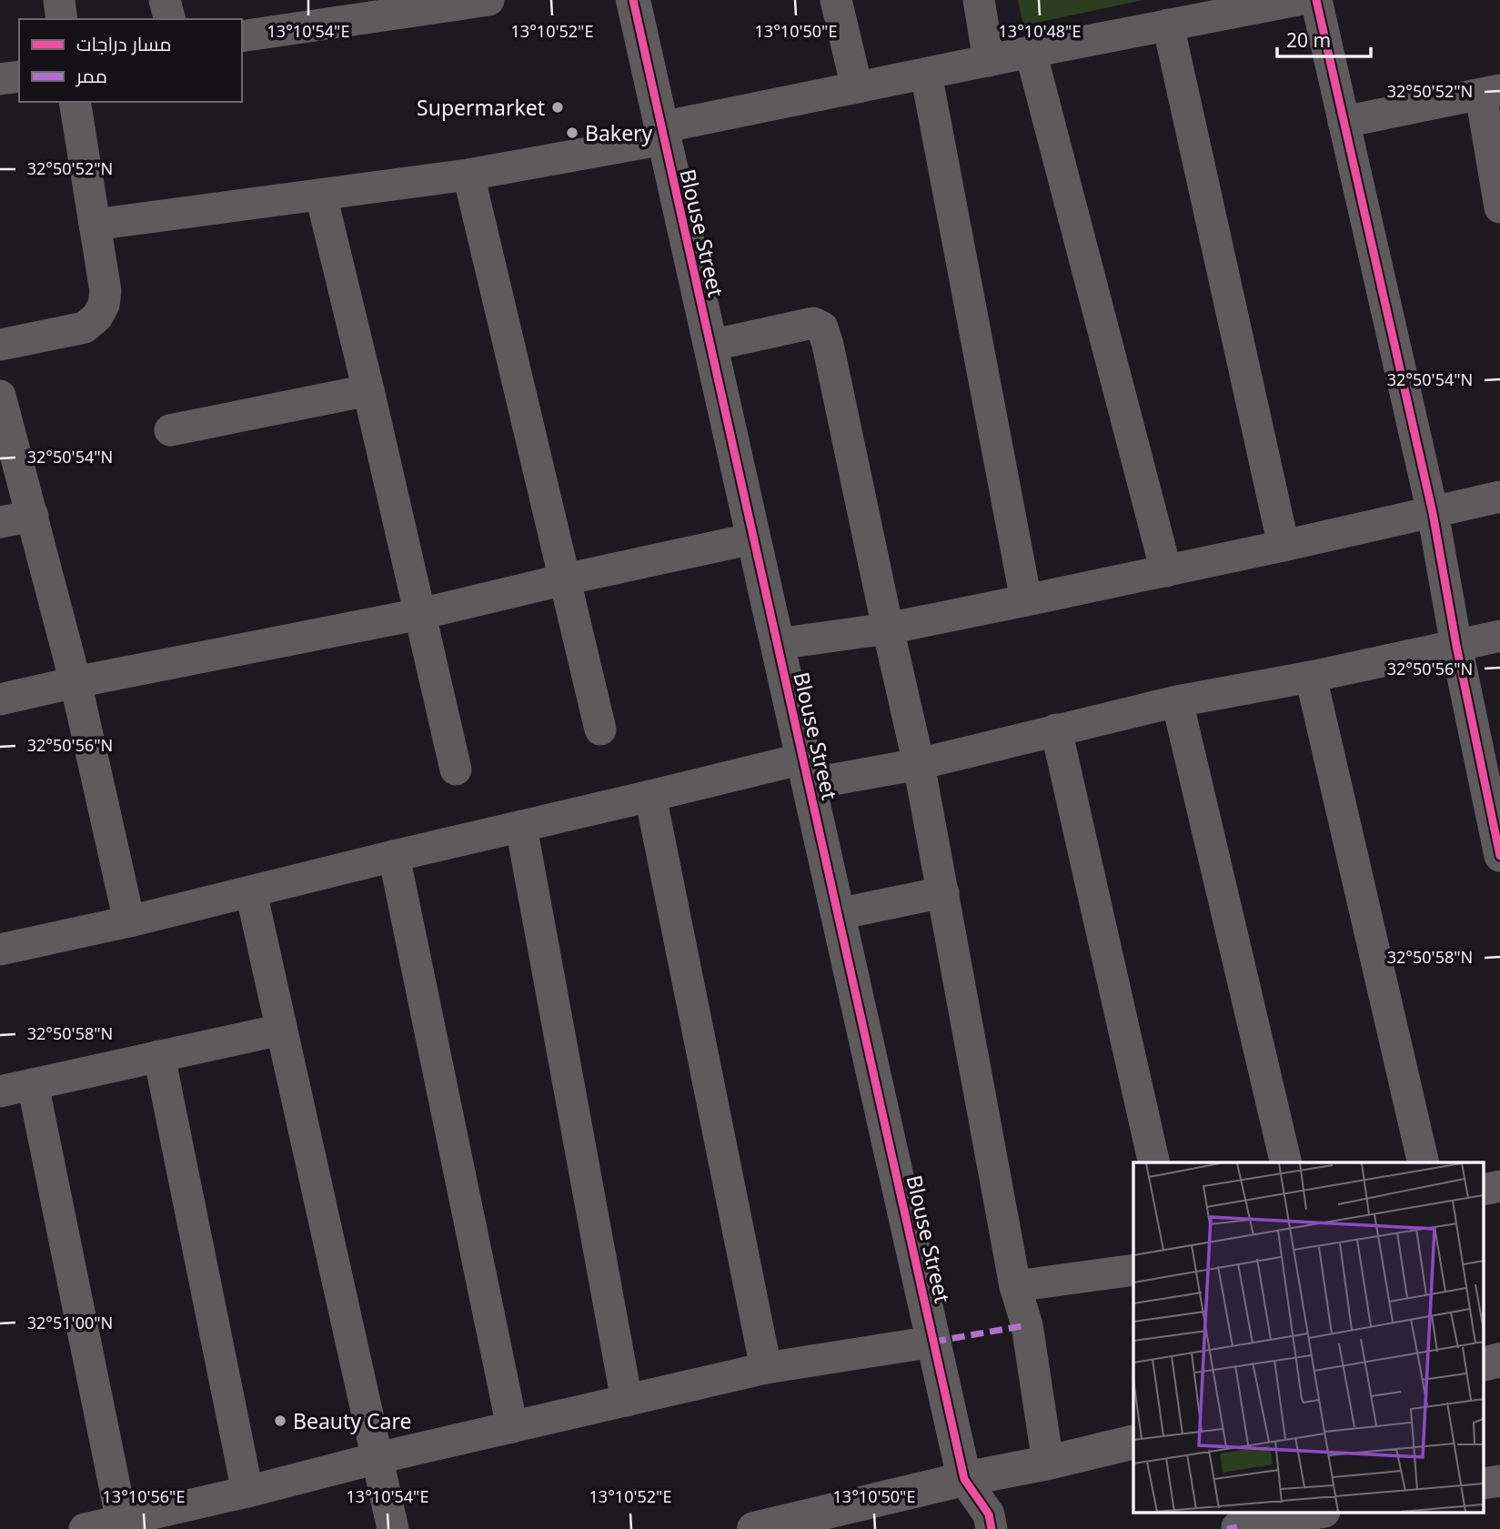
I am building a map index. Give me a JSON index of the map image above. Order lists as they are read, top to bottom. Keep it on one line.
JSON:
{"streets":{"street":["Blouse Street"]},"places":["Supermarket","Bakery","Beauty Care"],"legend":["مسار دراجات","ممر"],"scale_bar":"20 m","coordinates":["13°10'54\"E","13°10'52\"E","13°10'50\"E","13°10'48\"E","32°50'52\"N","32°50'54\"N","32°50'56\"N","32°50'58\"N","32°51'00\"N","13°10'56\"E"]}
